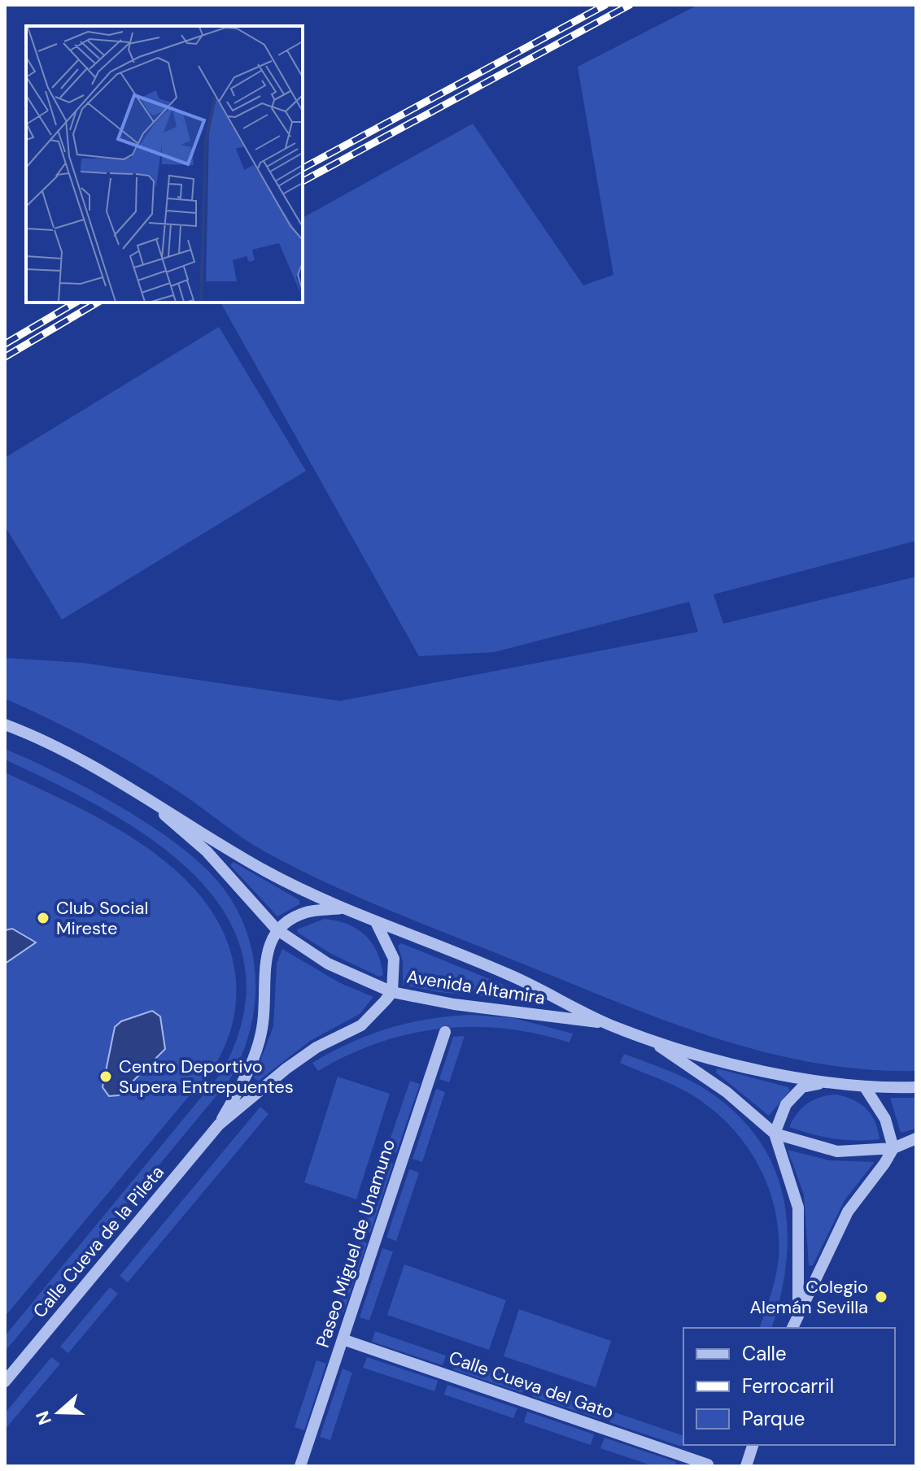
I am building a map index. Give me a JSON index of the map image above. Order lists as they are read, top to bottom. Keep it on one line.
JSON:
{"streets":{"street":["Avenida Altamira","Calle Cueva de la Pileta","Paseo Miguel de Unamuno","Calle Cueva del Gato"]},"crossings":[["Paseo Miguel de Unamuno","Calle Cueva del Gato"]],"places":["Club Social Mireste","Centro Deportivo Supera Entrepuentes","Colegio Alemán Sevilla"],"legend":["Calle","Ferrocarril","Parque"],"north":"left"}
